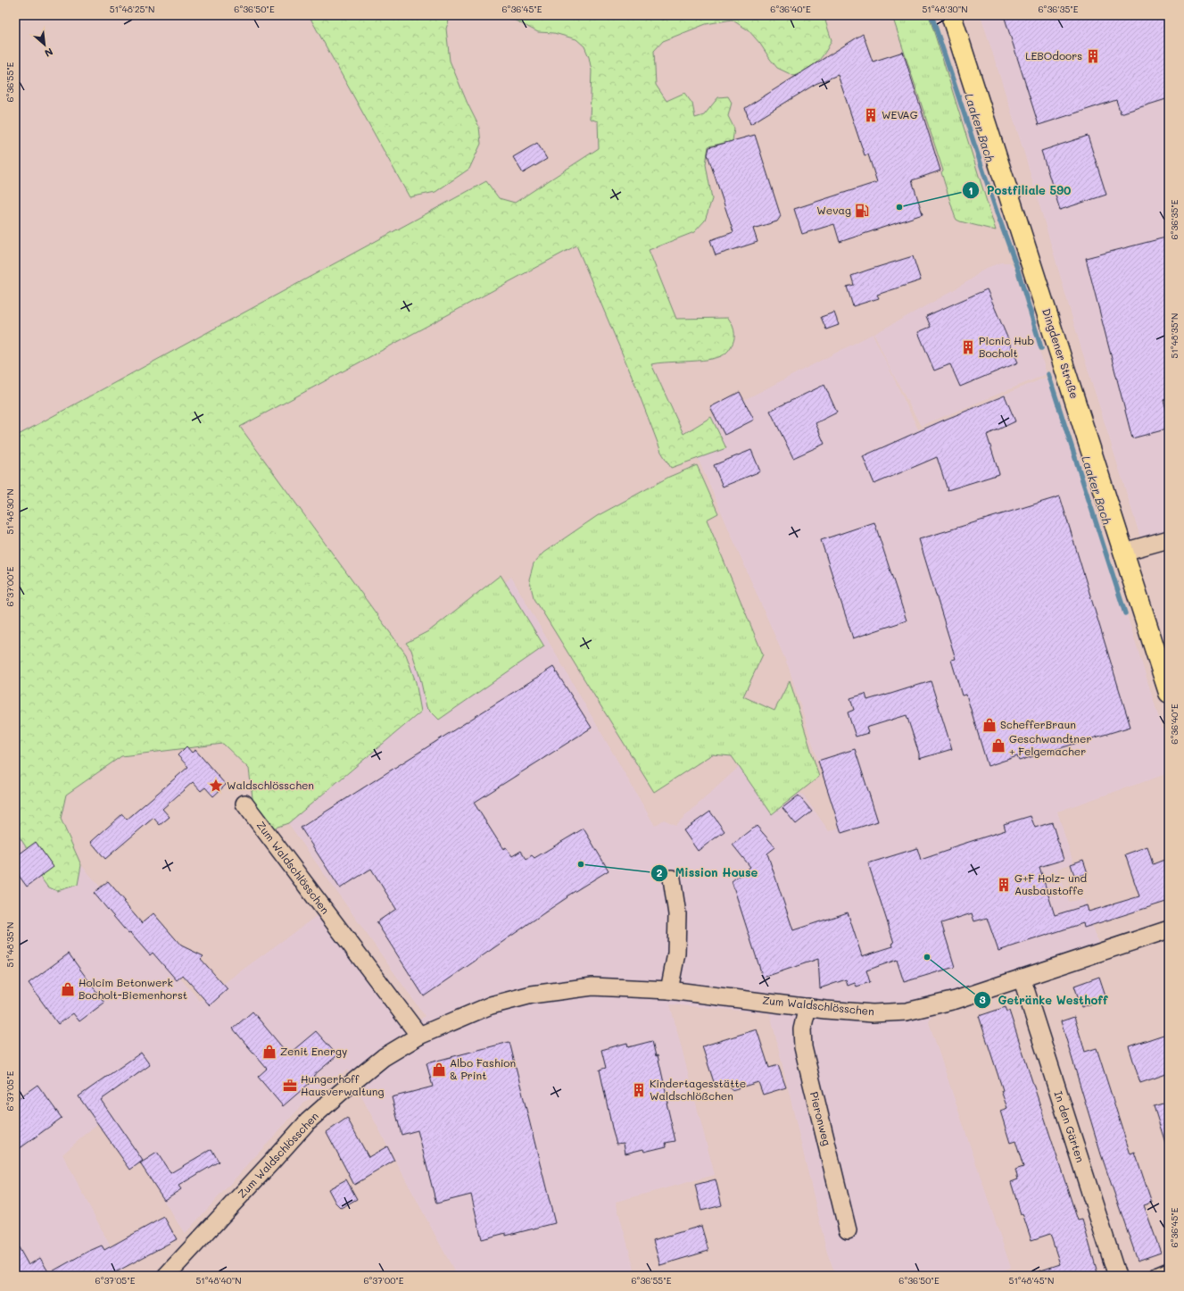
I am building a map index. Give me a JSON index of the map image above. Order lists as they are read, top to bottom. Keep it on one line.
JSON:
{"streets":{"main road":["Dingdener Straße"],"street":["Zum Waldschlösschen","Pieronweg","In den Gärten"]},"crossings":[["Zum Waldschlösschen","Pieronweg"],["Zum Waldschlösschen","In den Gärten"]],"water":["Laaker Bach"],"places":{"building":["LEBOdoors","WEVAG","Picnic Hub Bocholt","G+F Holz- und Ausbaustoffe","Kindertagesstätte Waldschlößchen"],"other":["Postfiliale 590","Mission House","Getränke Westhoff"],"fuel station":["Wevag"],"shop":["SchefferBraun","Geschwandtner + Felgemacher","Holcim Betonwerk Bocholt-Biemenhorst","Zenit Energy","Albo Fashion & Print"],"place":["Waldschlösschen"],"office":["Hungerhoff Hausverwaltung"]},"north":"bottom right","coordinates":["51°48'25\"N","6°36'50\"E","6°36'45\"E","6°36'40\"E","51°48'30\"N","6°36'35\"E","6°36'55\"E","51°48'35\"N","6°37'00\"E","6°37'05\"E","51°48'40\"N","51°48'45\"N"]}
